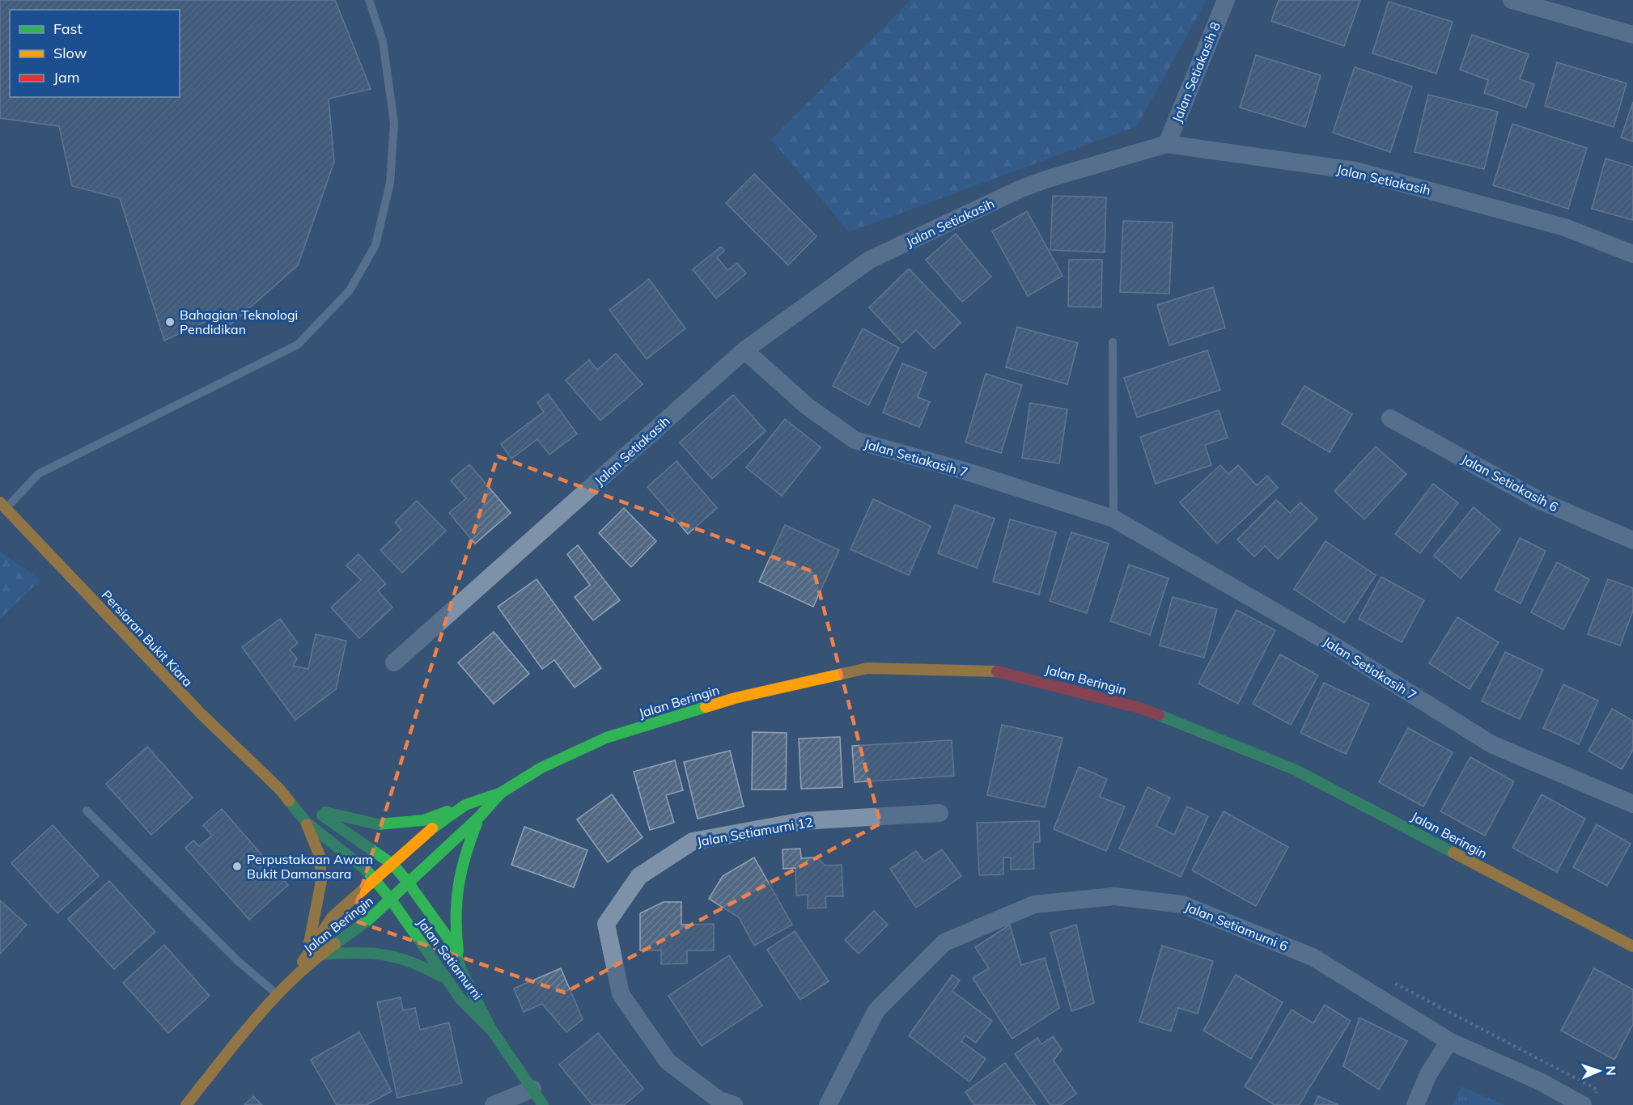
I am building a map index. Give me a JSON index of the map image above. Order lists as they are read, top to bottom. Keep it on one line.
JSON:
{"streets":{"street":["Jalan Setiakasih 8","Jalan Setiakasih","Jalan Setiakasih 7","Jalan Setiakasih 6","Persiaran Bukit Kiara","Jalan Beringin","Jalan Setiamurni 12","Jalan Setiamurni 6","Jalan Setiamurni"]},"crossings":[["Jalan Setiakasih 8","Jalan Setiakasih"],["Jalan Setiakasih","Jalan Setiakasih 7"],["Persiaran Bukit Kiara","Jalan Beringin"],["Persiaran Bukit Kiara","Jalan Setiamurni"],["Jalan Beringin","Jalan Setiamurni"]],"places":["Bahagian Teknologi Pendidikan","Perpustakaan Awam Bukit Damansara"],"legend":["Fast","Slow","Jam"],"north":"right"}
